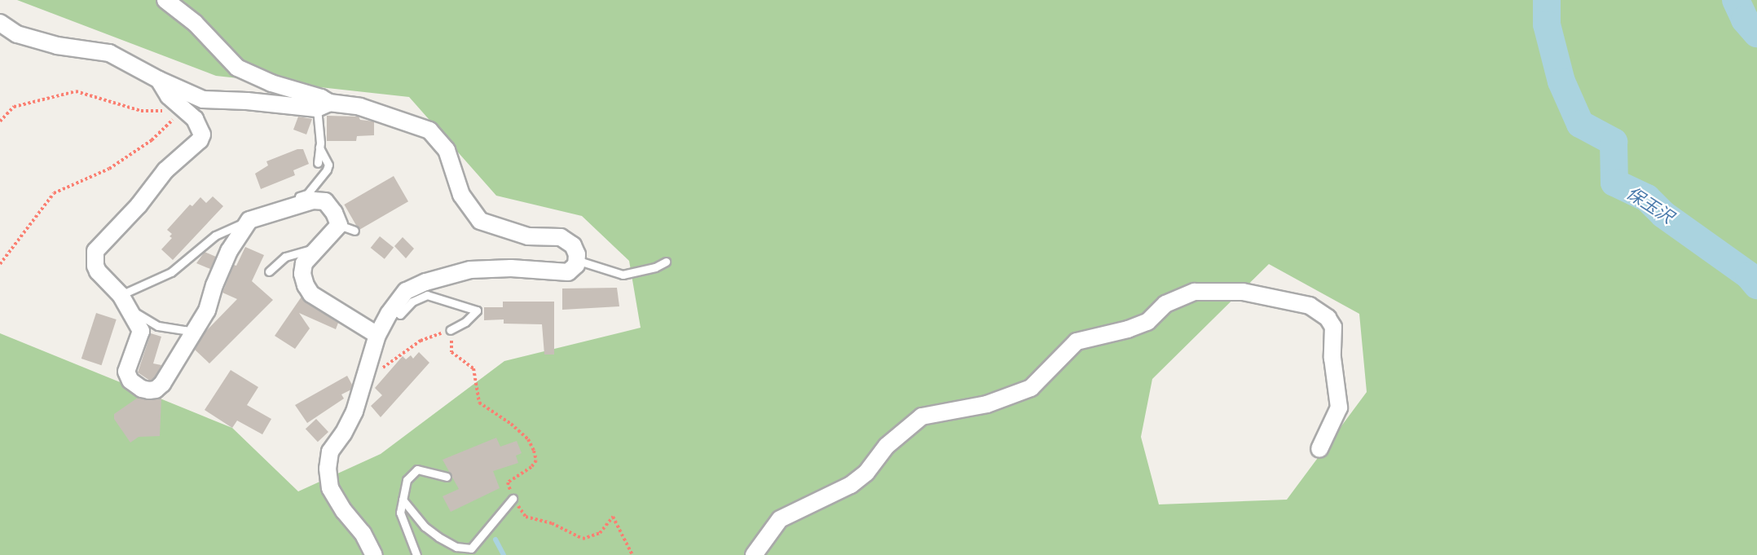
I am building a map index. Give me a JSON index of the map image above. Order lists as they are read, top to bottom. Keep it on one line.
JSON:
{"water":["保玉沢"]}
